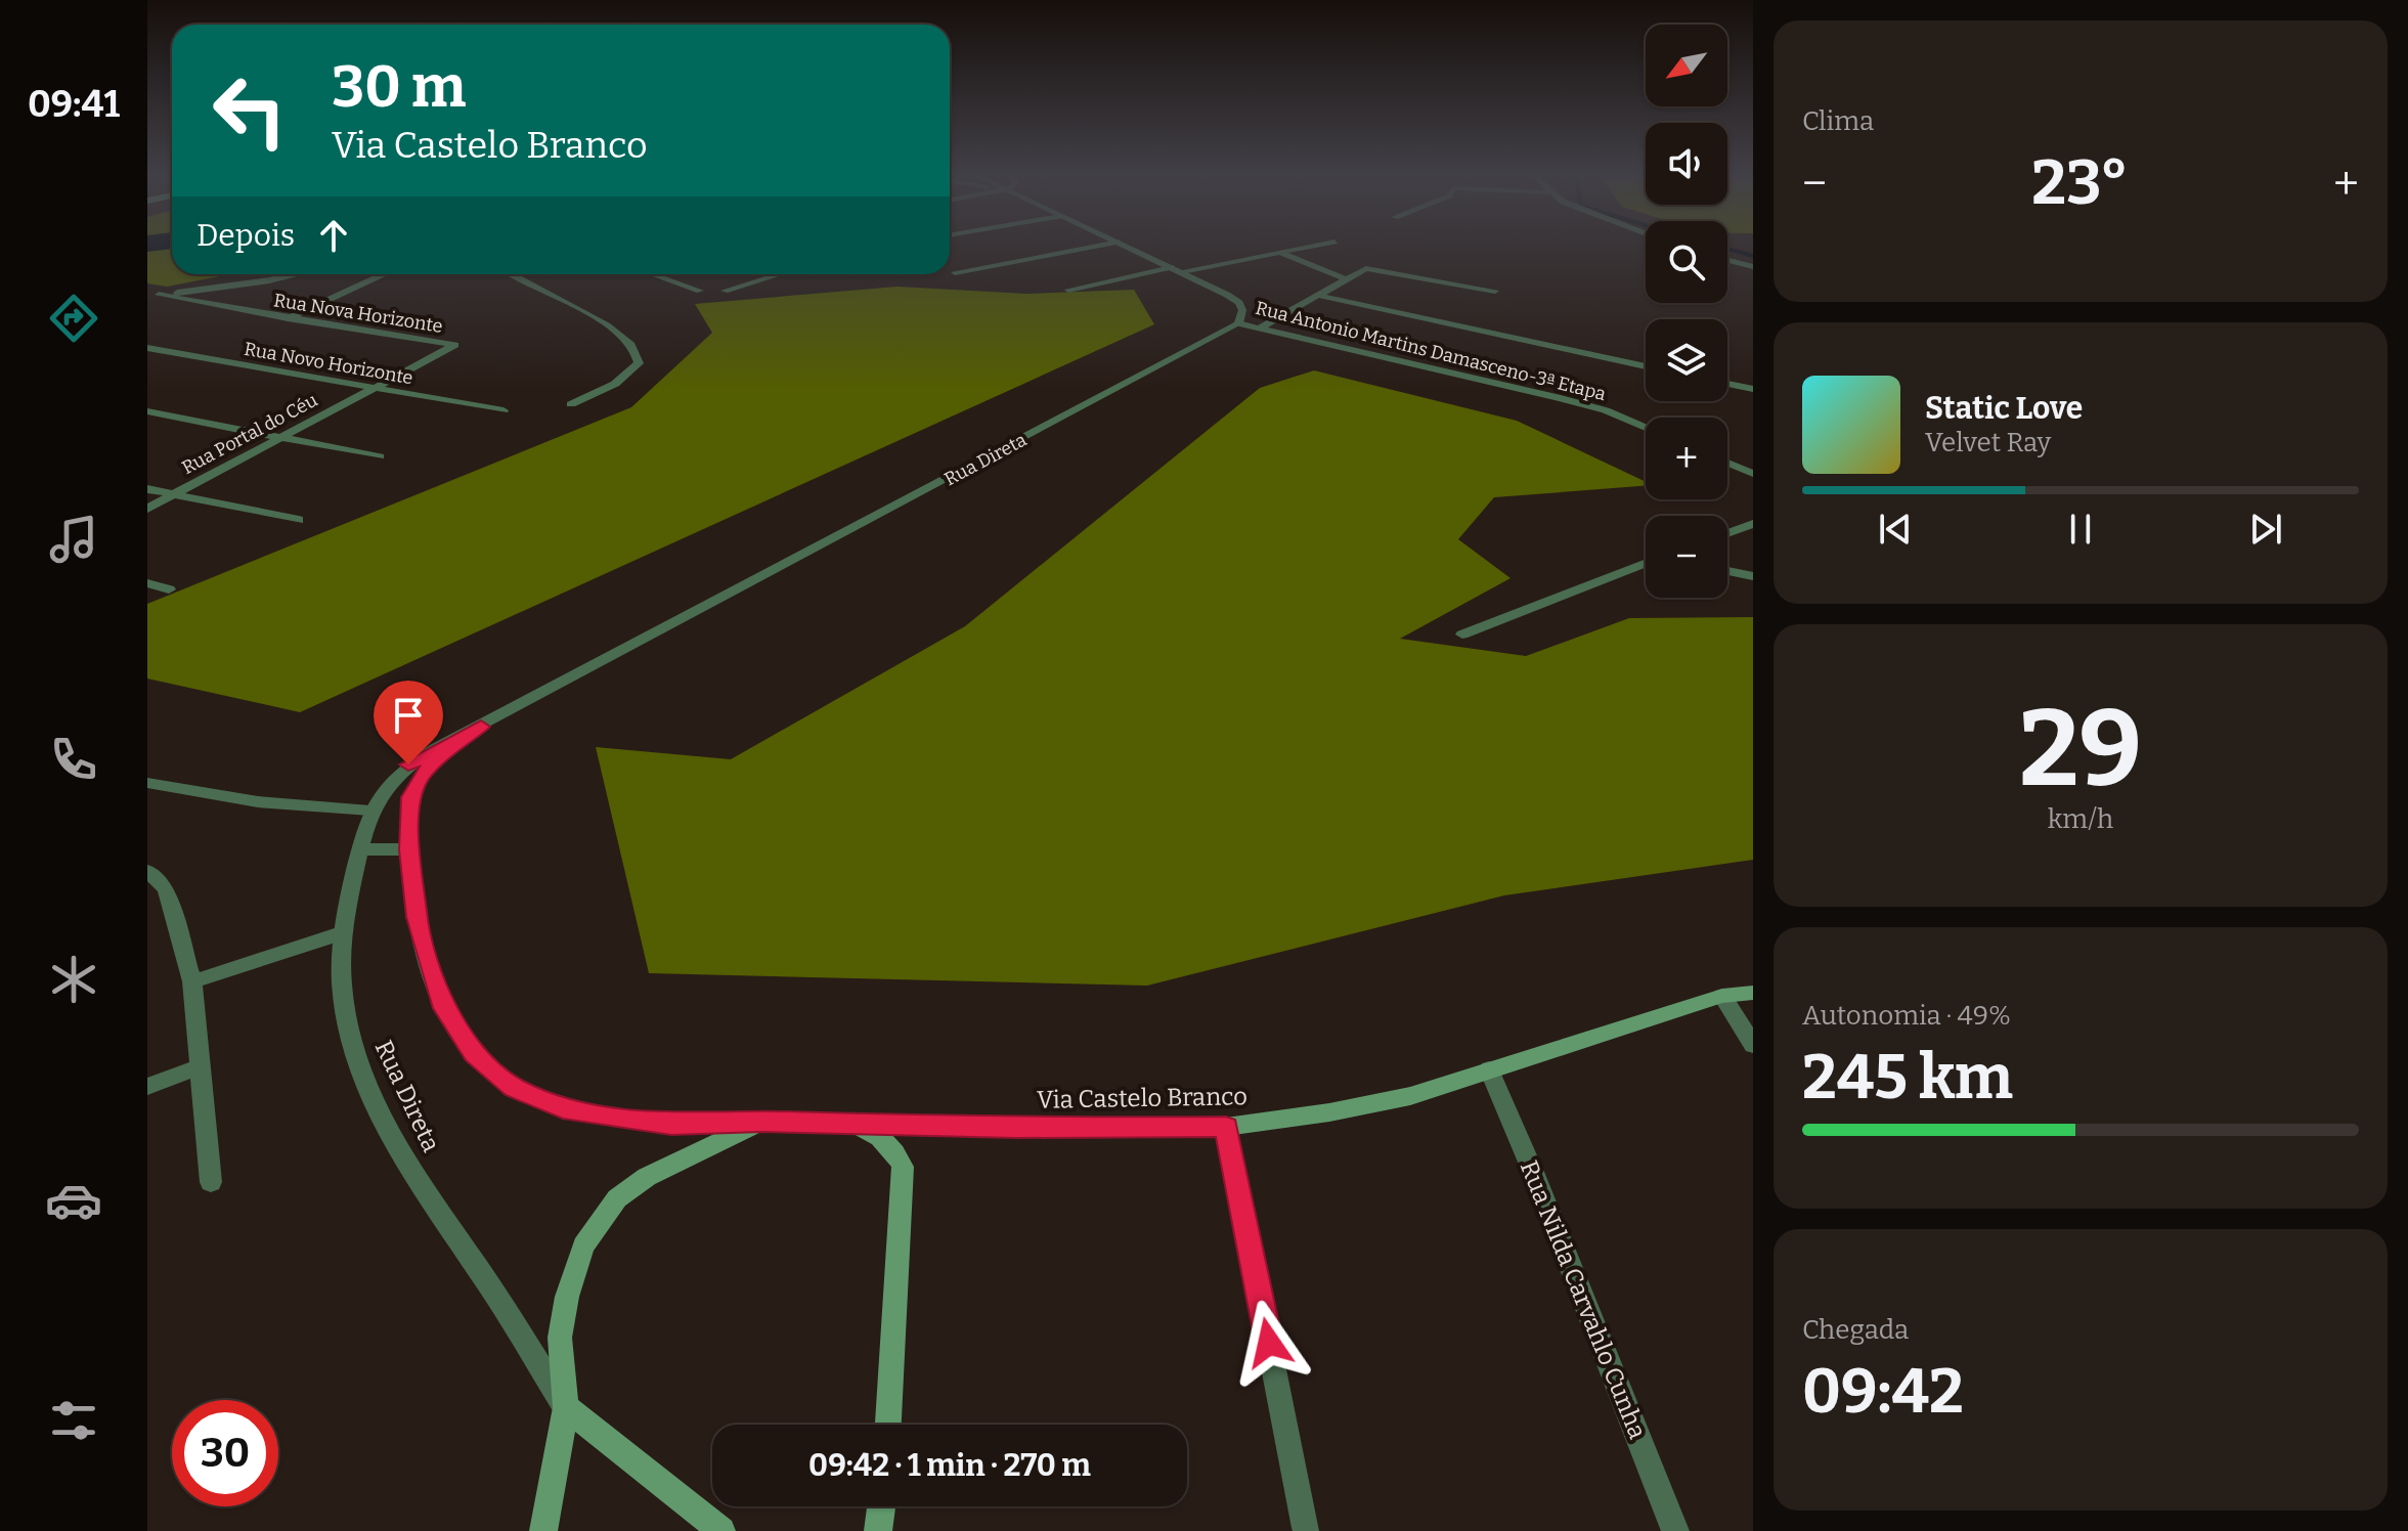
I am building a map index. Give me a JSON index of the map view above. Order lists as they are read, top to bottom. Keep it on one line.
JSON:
{"streets":{"main road":["Via Castelo Branco"],"street":["Rua Nova Horizonte","Rua Antonio Martins Damasceno-3ª Etapa","Rua Novo Horizonte","Rua Portal do Céu","Rua Direta","Rua Nilda Carvahlo Cunha"]},"crossings":[["Rua Nova Horizonte","Rua Portal do Céu"],["Rua Antonio Martins Damasceno-3ª Etapa","Rua Direta"],["Rua Novo Horizonte","Rua Portal do Céu"],["Rua Direta","Via Castelo Branco"],["Via Castelo Branco","Rua Nilda Carvahlo Cunha"]],"north":"bottom left","page":{"tabs":"09:41","tile":["Clima",["29","km/h"],["Autonomia · 49%","245 km"],["Chegada","09:42"]],"map_buttons":["+","−"],"turn":["30 m","Via Castelo Branco"],"heat":["−","23°","+"],"then":"Depois","song":["Static Love","Velvet Ray"],"limit":"30","trip":"09:42 · 1 min · 270 m"}}
